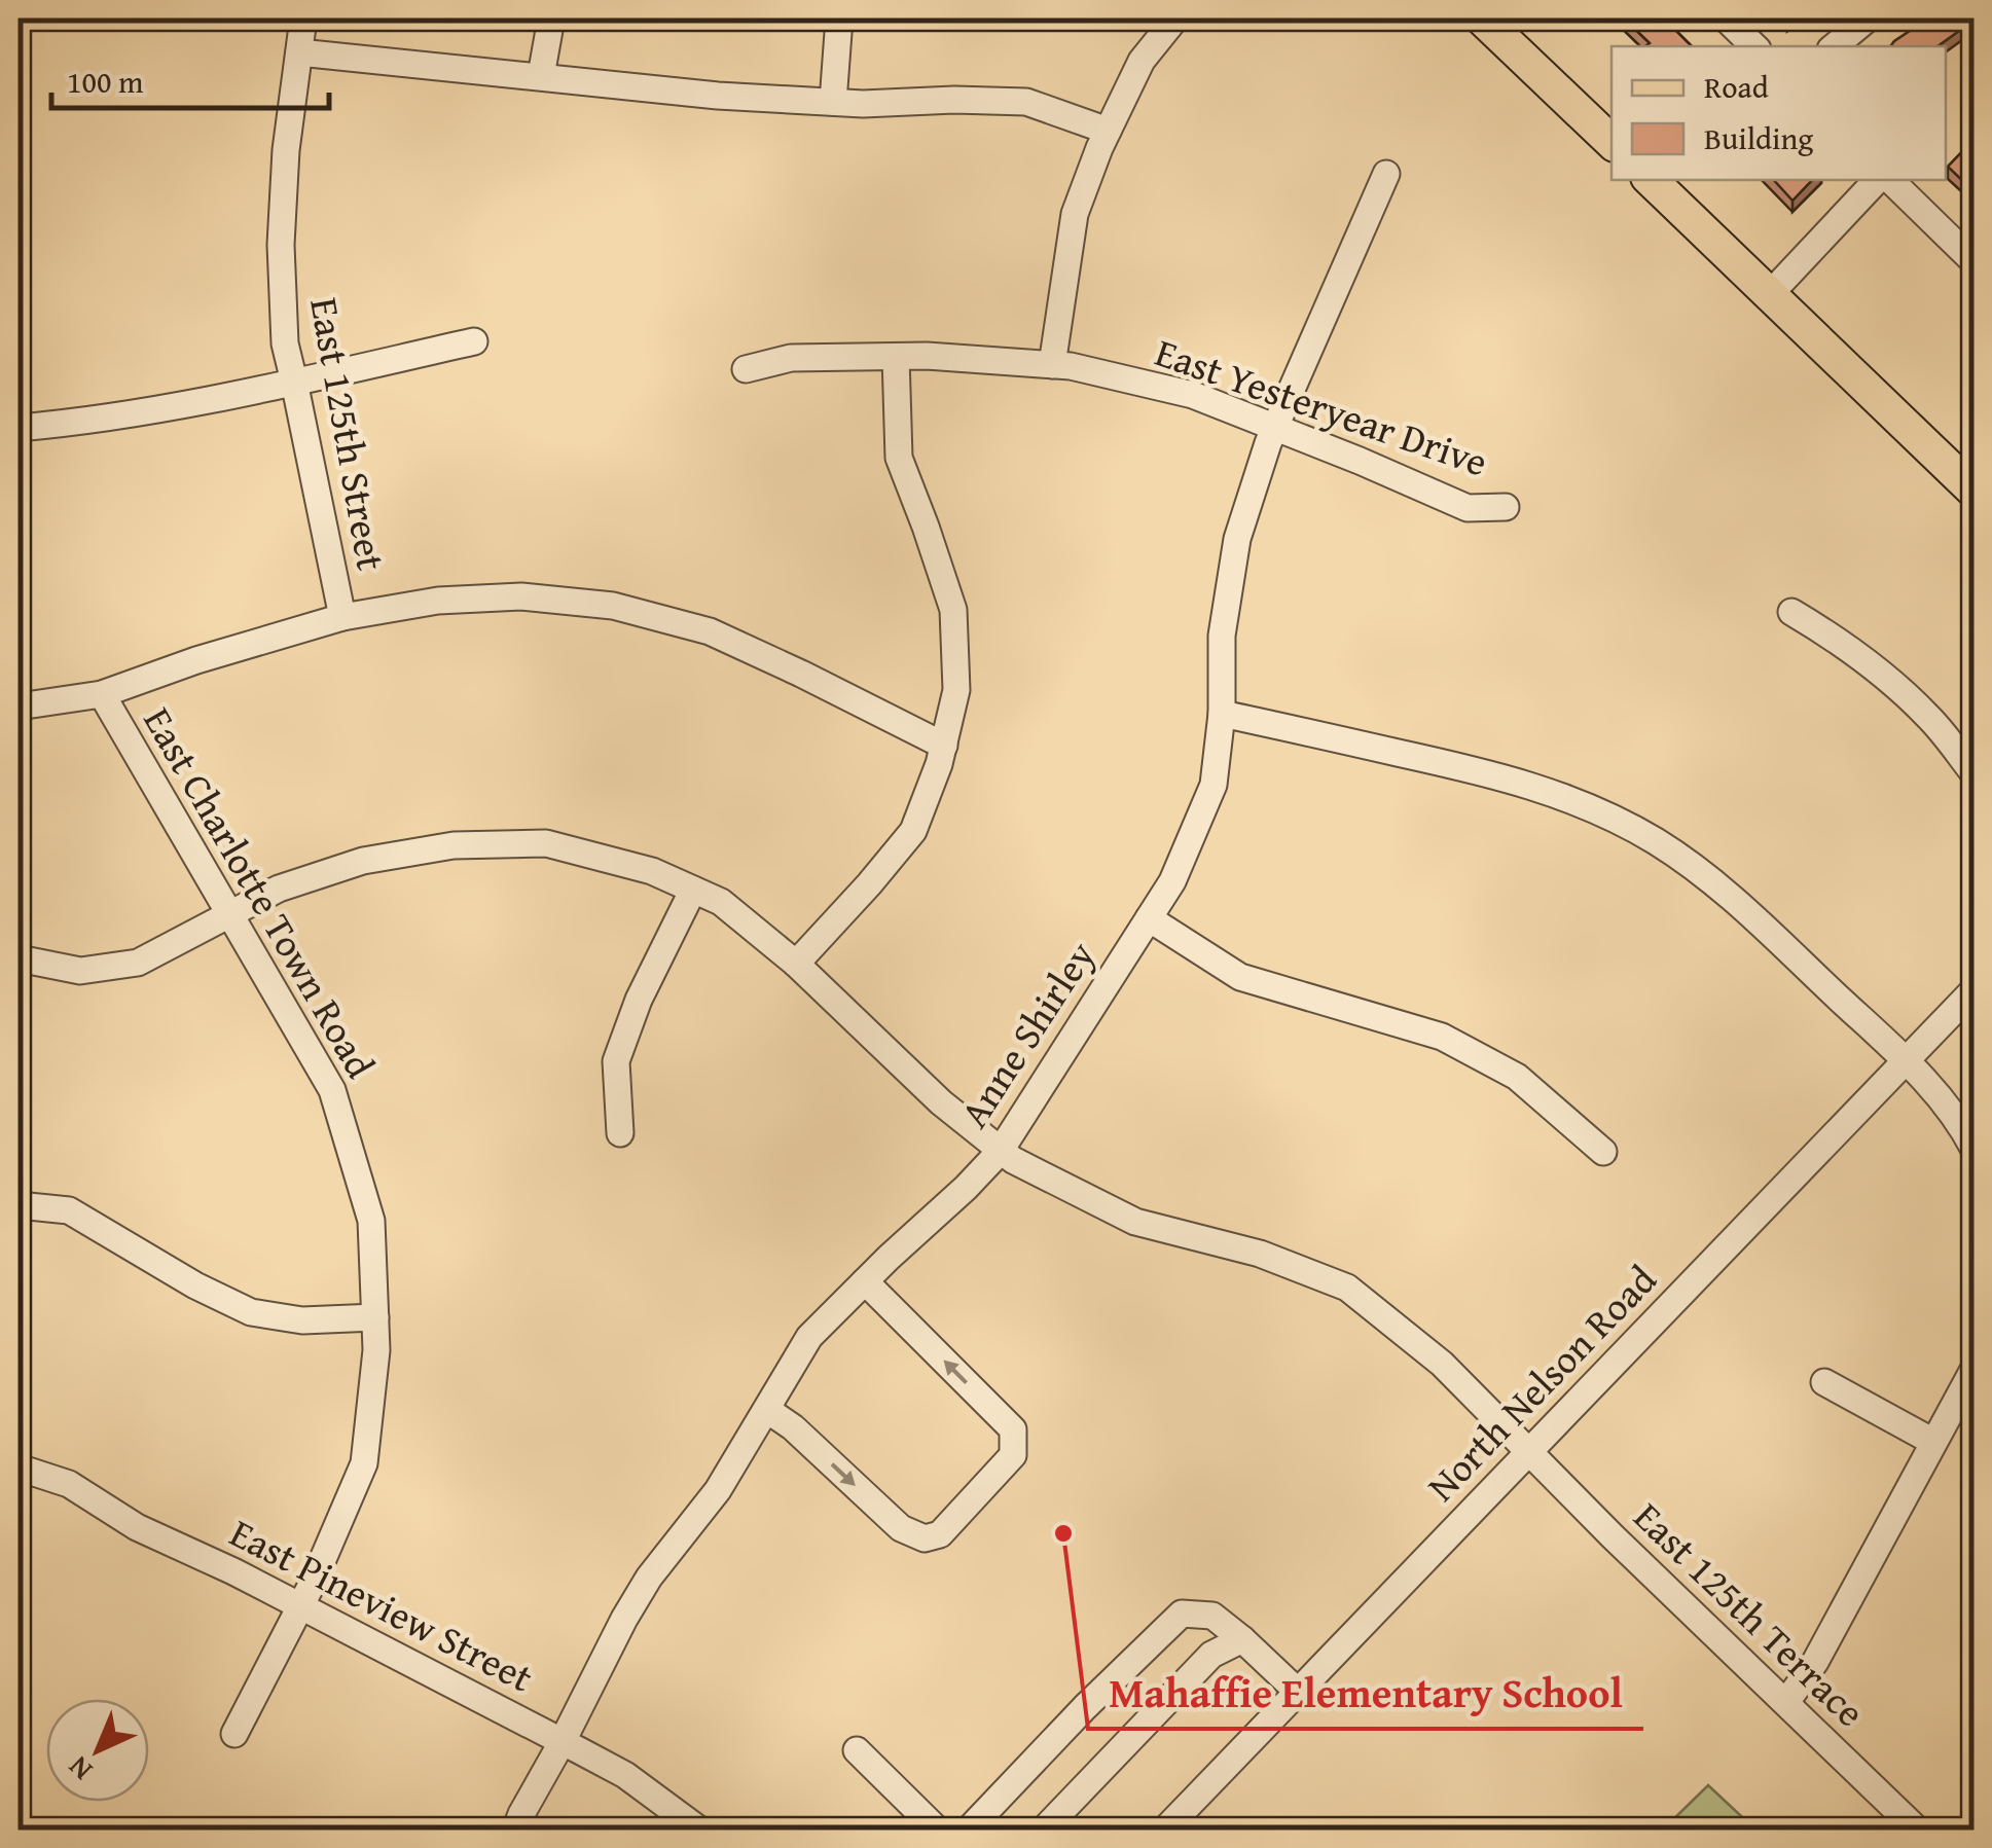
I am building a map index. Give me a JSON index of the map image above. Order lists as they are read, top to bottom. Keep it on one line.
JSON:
{"streets":{"street":["East Yesteryear Drive","East 125th Street","East Charlotte Town Road","Anne Shirley","North Nelson Road","East Pineview Street","East 125th Terrace"]},"crossings":[["East Yesteryear Drive","Anne Shirley"],["East Charlotte Town Road","East Pineview Street"],["East Charlotte Town Road","East 125th Terrace"],["Anne Shirley","East Pineview Street"],["Anne Shirley","East 125th Terrace"],["North Nelson Road","East 125th Terrace"]],"places":["Mahaffie Elementary School"],"legend":["Road","Building"],"scale_bar":"100 m","north":"bottom left"}
